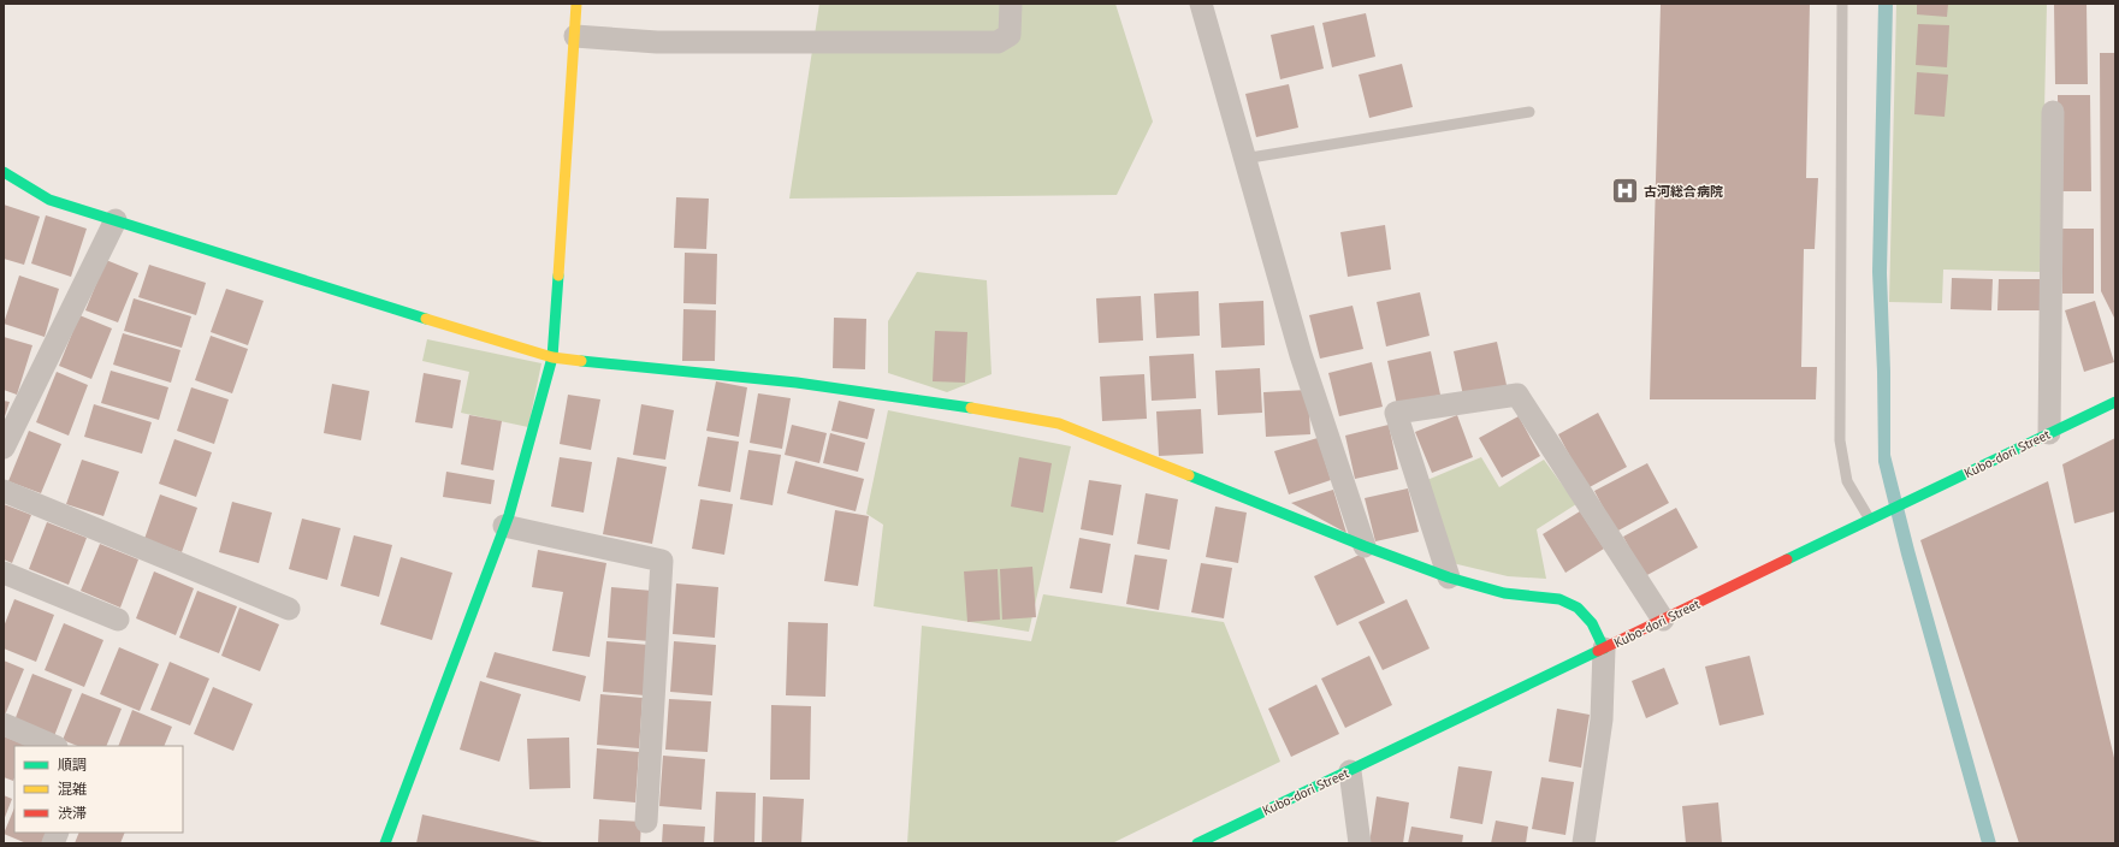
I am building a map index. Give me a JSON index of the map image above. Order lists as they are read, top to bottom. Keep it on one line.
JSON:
{"streets":{"street":["Kubo-dori Street"]},"places":{"hospital":["古河総合病院"]},"legend":["順調","混雑","渋滞"]}
